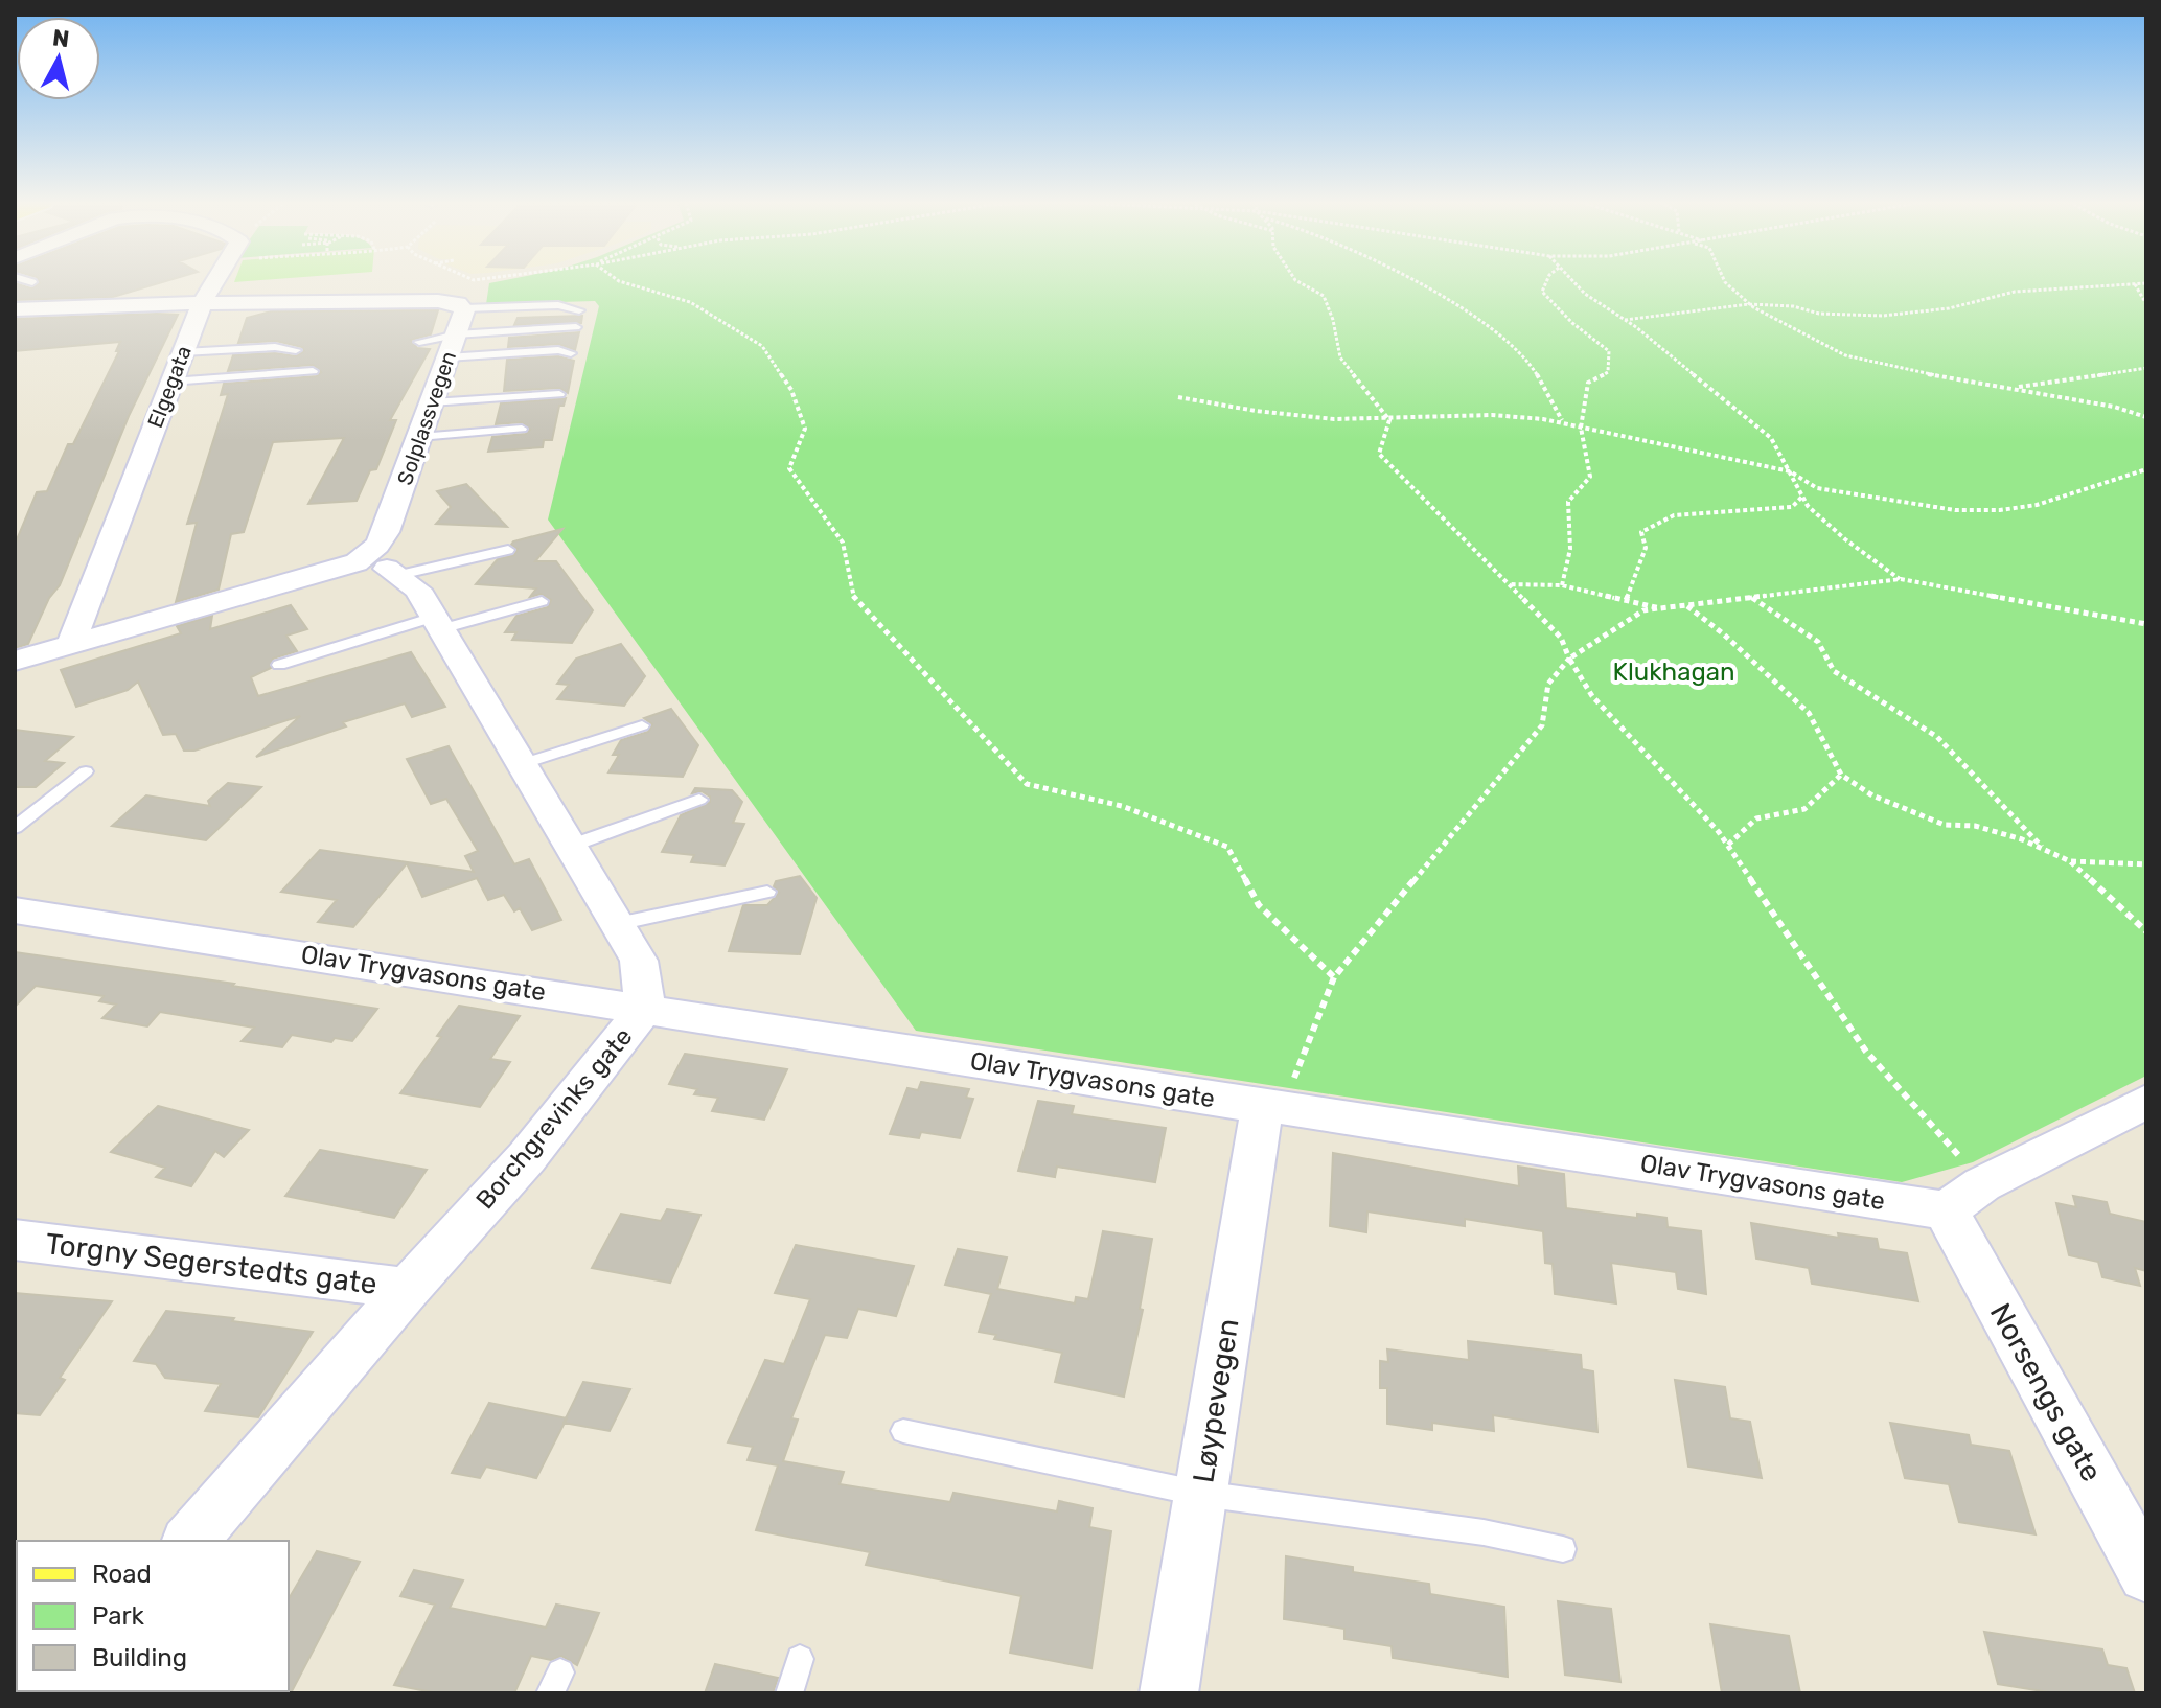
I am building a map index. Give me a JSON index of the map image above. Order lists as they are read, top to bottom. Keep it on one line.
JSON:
{"streets":{"street":["Elgegata","Solplassvegen","Olav Trygvasons gate","Borchgrevinks gate","Torgny Segerstedts gate","Norsengs gate","Løypevegen"]},"crossings":[["Elgegata","Solplassvegen"],["Olav Trygvasons gate","Borchgrevinks gate"],["Olav Trygvasons gate","Norsengs gate"],["Olav Trygvasons gate","Løypevegen"],["Borchgrevinks gate","Torgny Segerstedts gate"]],"parks":["Klukhagan"],"legend":["Road","Park","Building"],"north":"top"}
